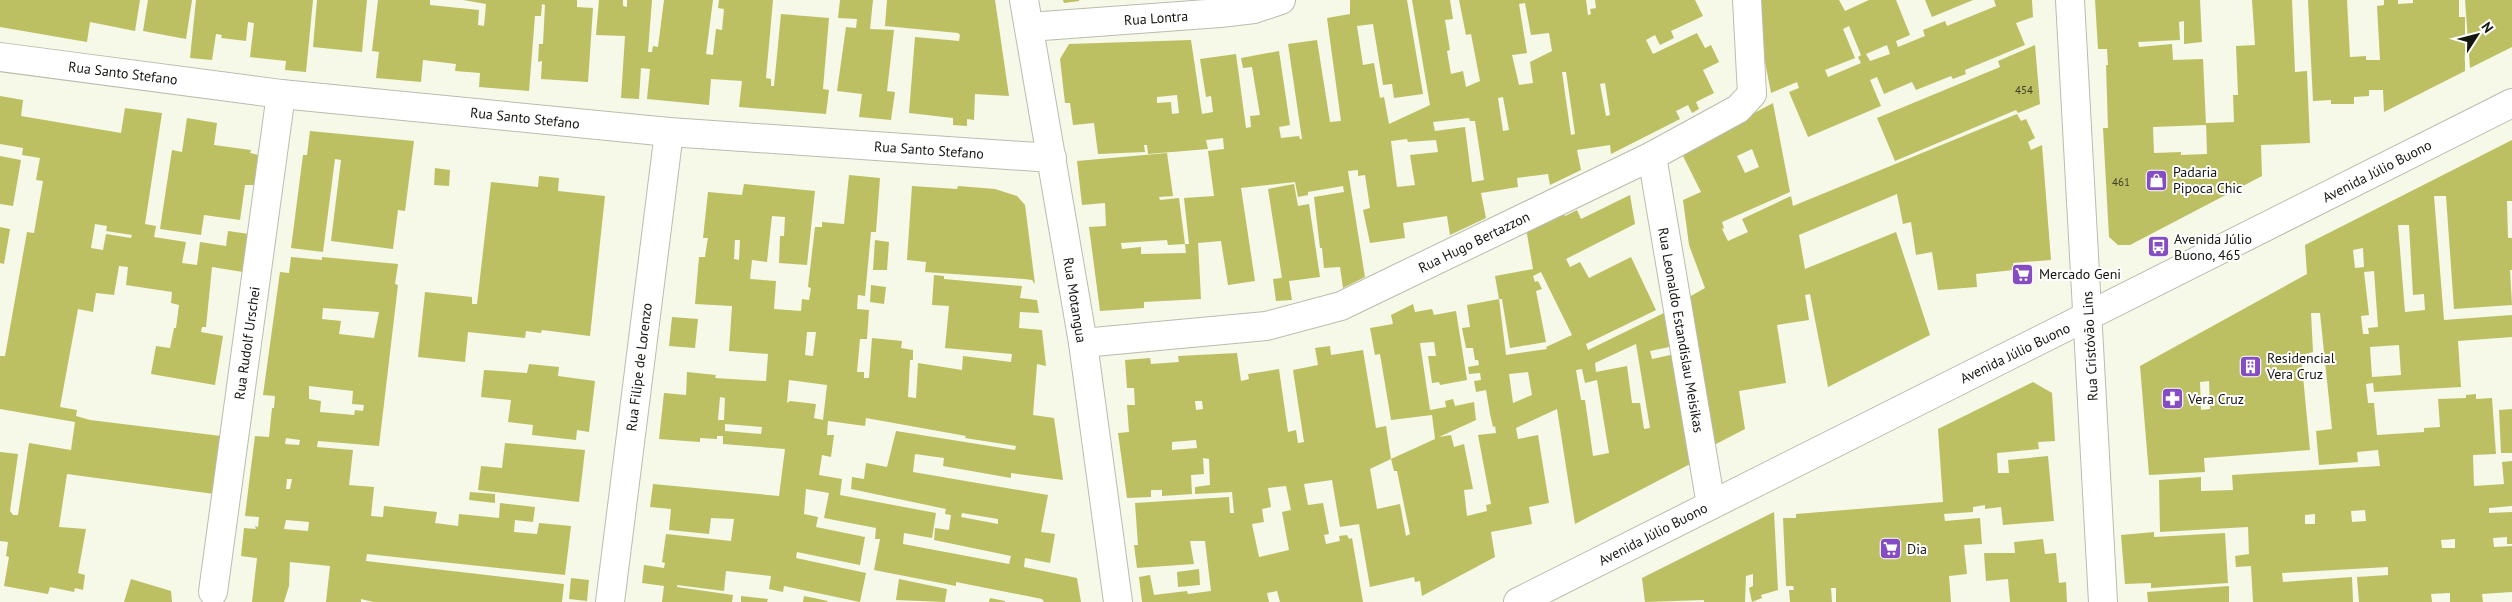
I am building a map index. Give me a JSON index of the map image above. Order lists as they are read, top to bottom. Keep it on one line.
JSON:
{"streets":{"street":["Rua Lontra","Rua Santo Stefano","Avenida Júlio Buono","Rua Hugo Bertazzon","Rua Motangua","Rua Leonaldo Estandislau Meisikas","Rua Rudolf Urschei","Rua Cristóvão Lins","Rua Filipe de Lorenzo"]},"crossings":[["Rua Lontra","Rua Motangua"],["Rua Santo Stefano","Rua Motangua"],["Rua Santo Stefano","Rua Rudolf Urschei"],["Rua Santo Stefano","Rua Filipe de Lorenzo"],["Avenida Júlio Buono","Rua Leonaldo Estandislau Meisikas"],["Avenida Júlio Buono","Rua Cristóvão Lins"],["Rua Hugo Bertazzon","Rua Motangua"],["Rua Hugo Bertazzon","Rua Leonaldo Estandislau Meisikas"]],"places":{"shop":["Padaria Pipoca Chic"],"bus stop":["Avenida Júlio Buono, 465"],"supermarket":["Mercado Geni","Dia"],"building":["Residencial Vera Cruz"],"pharmacy":["Vera Cruz"]},"house_numbers":["454","461"],"north":"top right"}
